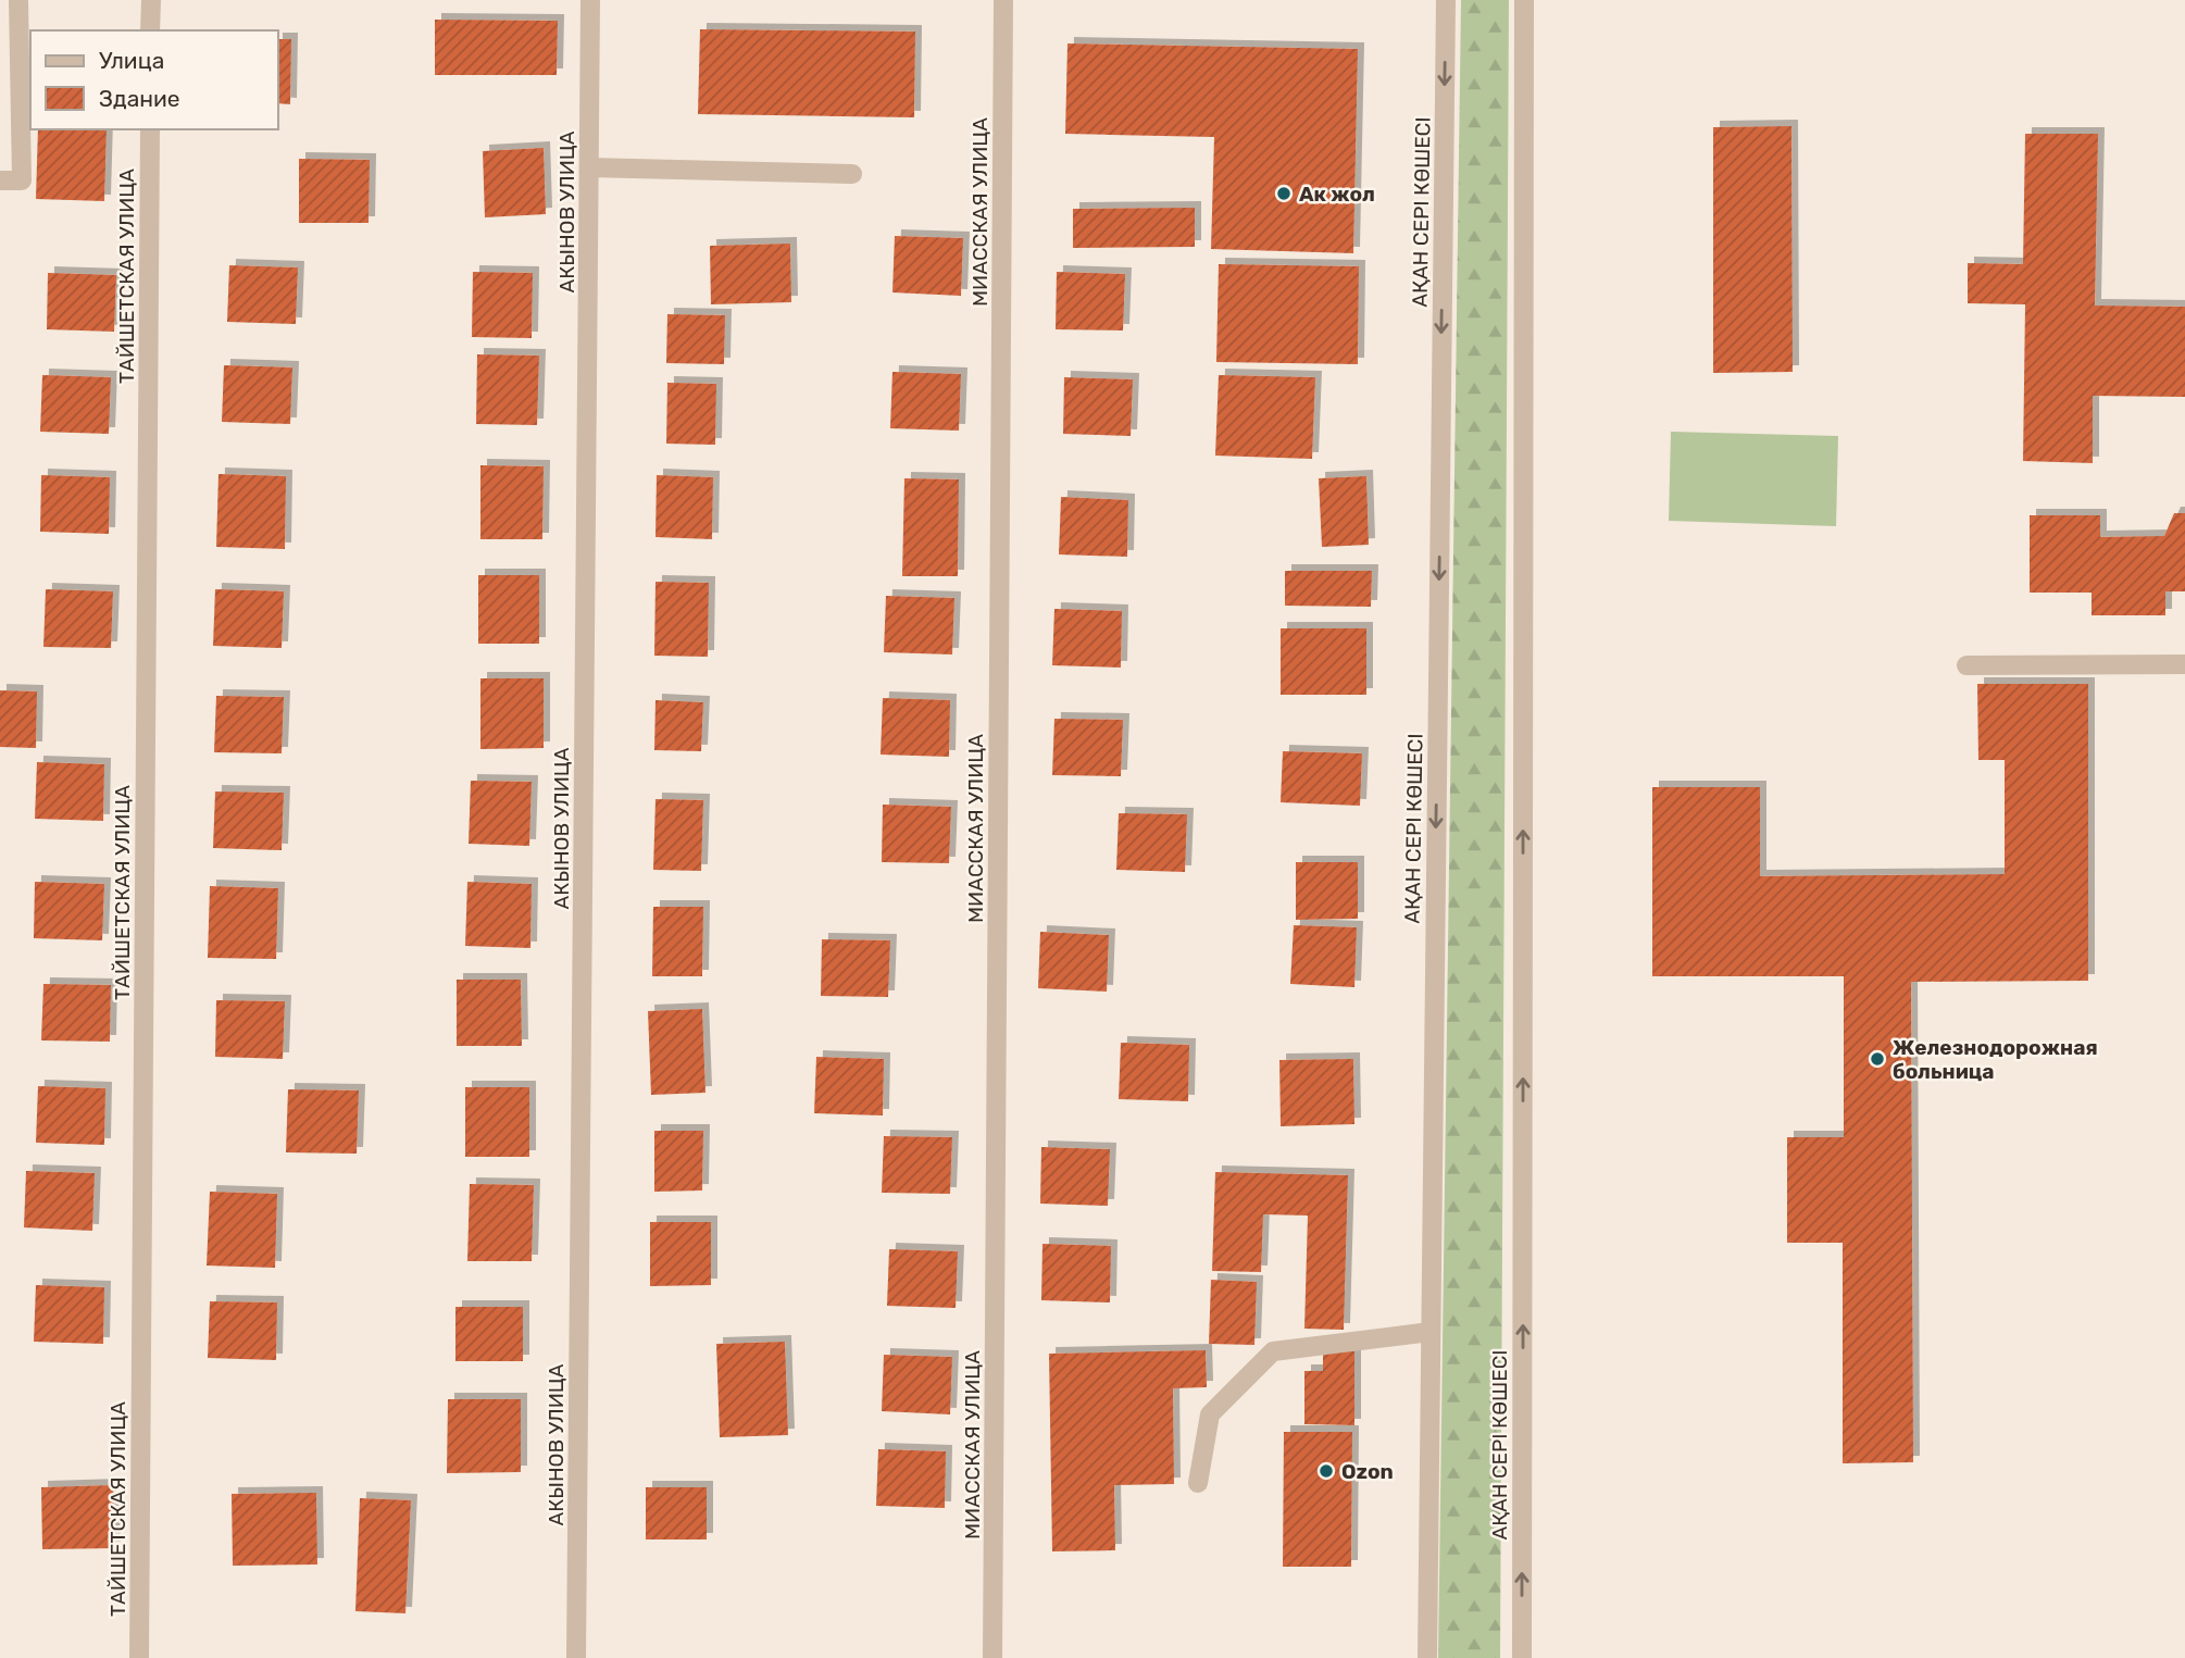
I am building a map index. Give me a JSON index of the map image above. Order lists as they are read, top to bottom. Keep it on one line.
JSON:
{"streets":{"street":["АКЫНОВ УЛИЦА","МИАССКАЯ УЛИЦА","АҚАН СЕРІ КӨШЕСІ","ТАЙШЕТСКАЯ УЛИЦА"]},"places":["Ак жол","Железнодорожная больница","Ozon"],"legend":["Улица","Здание"]}
